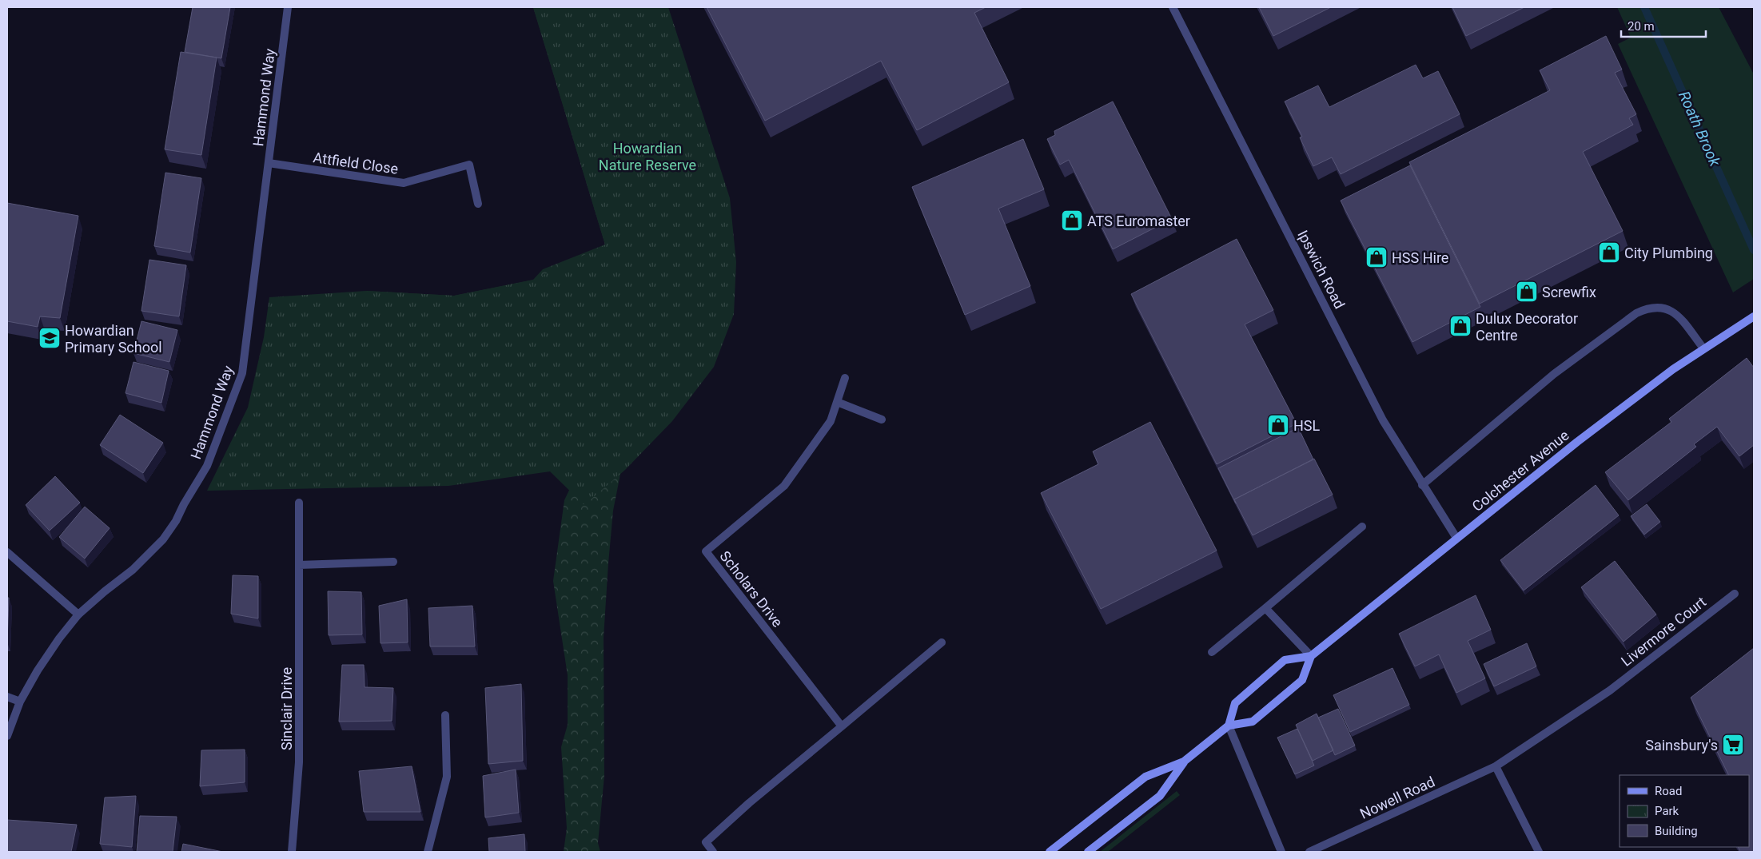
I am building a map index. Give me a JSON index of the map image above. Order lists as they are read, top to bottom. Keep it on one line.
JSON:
{"streets":{"street":["Hammond Way","Attfield Close","Ipswich Road","Colchester Avenue","Scholars Drive","Livermore Court","Sinclair Drive","Nowell Road"]},"crossings":[["Hammond Way","Attfield Close"],["Ipswich Road","Colchester Avenue"],["Livermore Court","Nowell Road"]],"water":["Roath Brook"],"parks":["Howardian Nature Reserve"],"places":{"shop":["ATS Euromaster","City Plumbing","HSS Hire","Screwfix","Dulux Decorator Centre","HSL"],"school or university":["Howardian Primary School"],"supermarket":["Sainsbury's"]},"legend":["Road","Park","Building"],"scale_bar":"20 m"}
